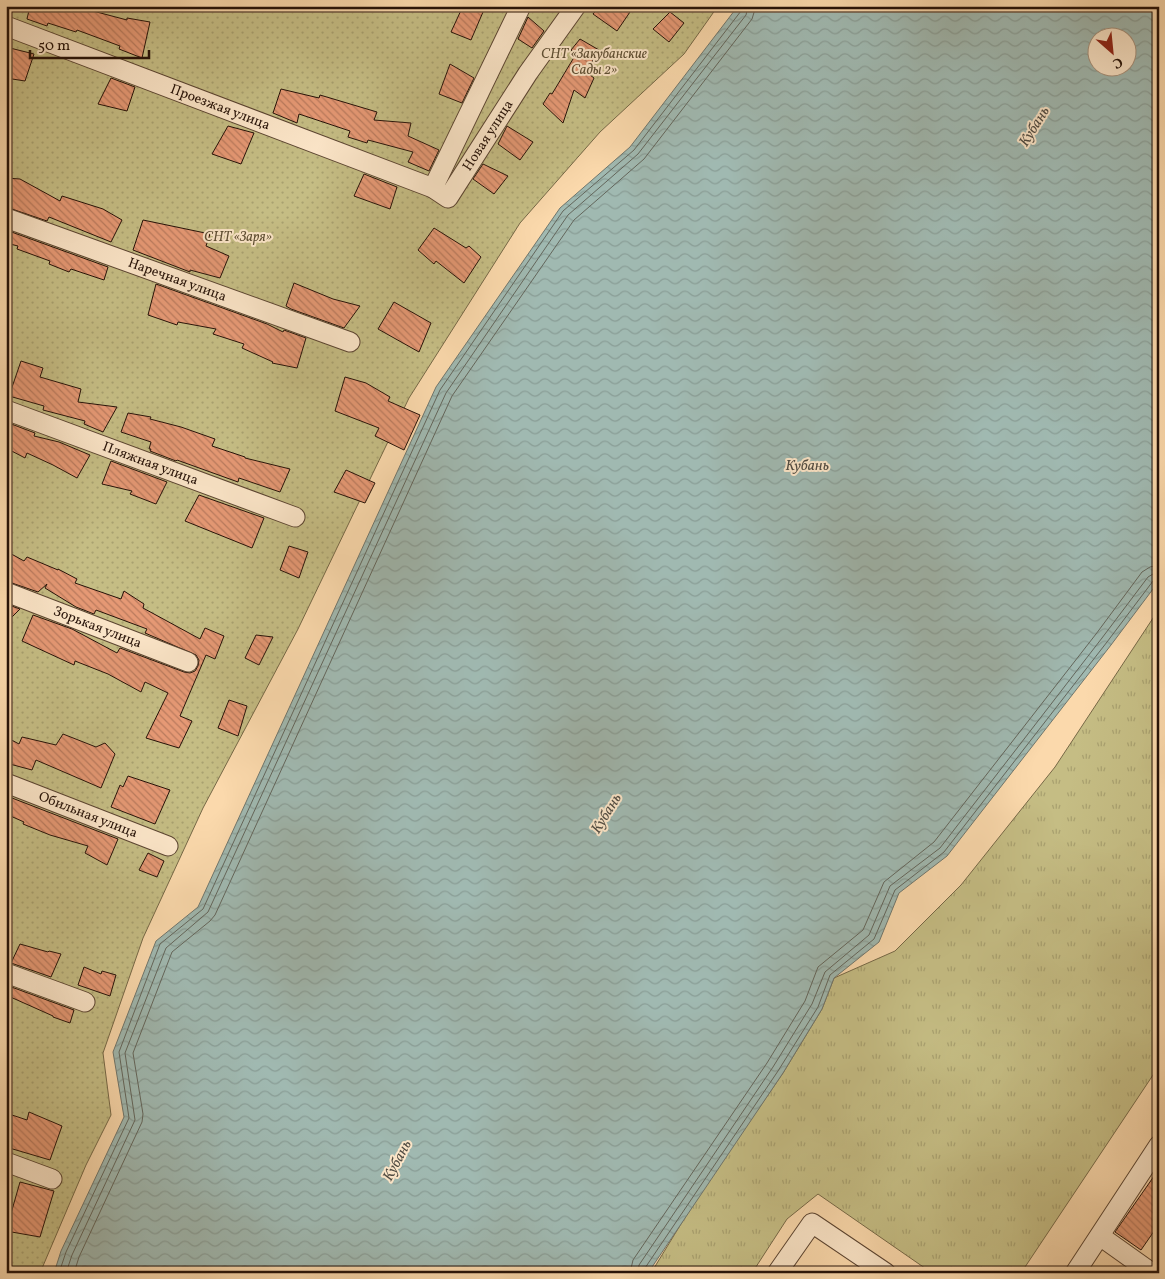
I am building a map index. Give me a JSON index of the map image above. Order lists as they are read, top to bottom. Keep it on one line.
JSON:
{"streets":{"street":["Проезжая улица","Новая улица","Наречная улица","Пляжная улица","Зорькая улица","Обильная улица"]},"crossings":[["Проезжая улица","Новая улица"]],"water":["Кубань"],"parks":["СНТ «Закубанские Сады 2»","СНТ «Заря»"],"scale_bar":"50 m","north":"bottom right"}
